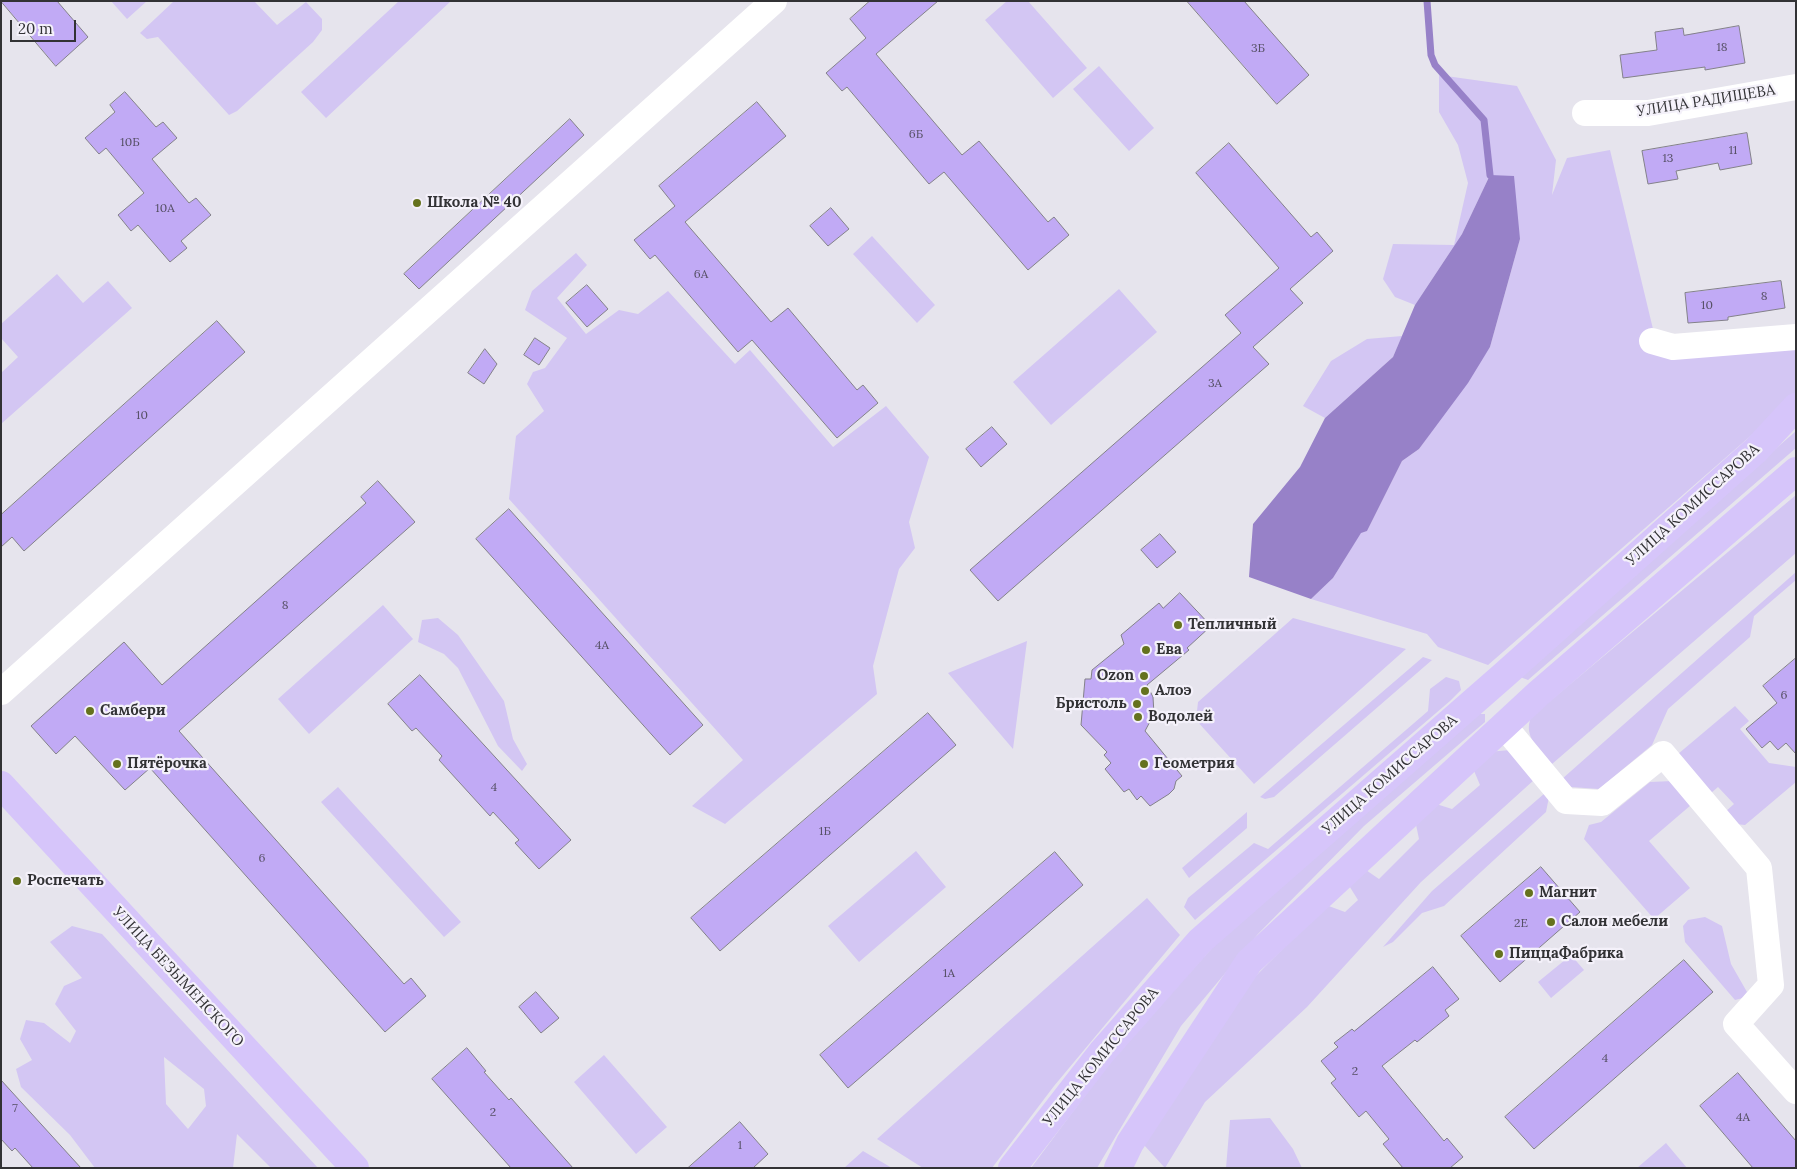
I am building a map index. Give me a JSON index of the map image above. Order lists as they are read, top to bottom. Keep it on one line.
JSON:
{"streets":{"main road":["УЛИЦА КОМИССАРОВА","УЛИЦА БЕЗЫМЕНСКОГО"],"street":["УЛИЦА РАДИЩЕВА"]},"places":["Школа № 40","Тепличный","Ева","Ozon","Алоэ","Бристоль","Самбери","Водолей","Пятёрочка","Геометрия","Роспечать","Магнит","Салон мебели","ПиццаФабрика"],"house_numbers":["18","3Б","6Б","10Б","11","13","10А","6А","8","10","3А","10","8","4А","6","4","1Б","6","2Е","1А","4","2","7","2","4А","1"],"scale_bar":"20 m"}
